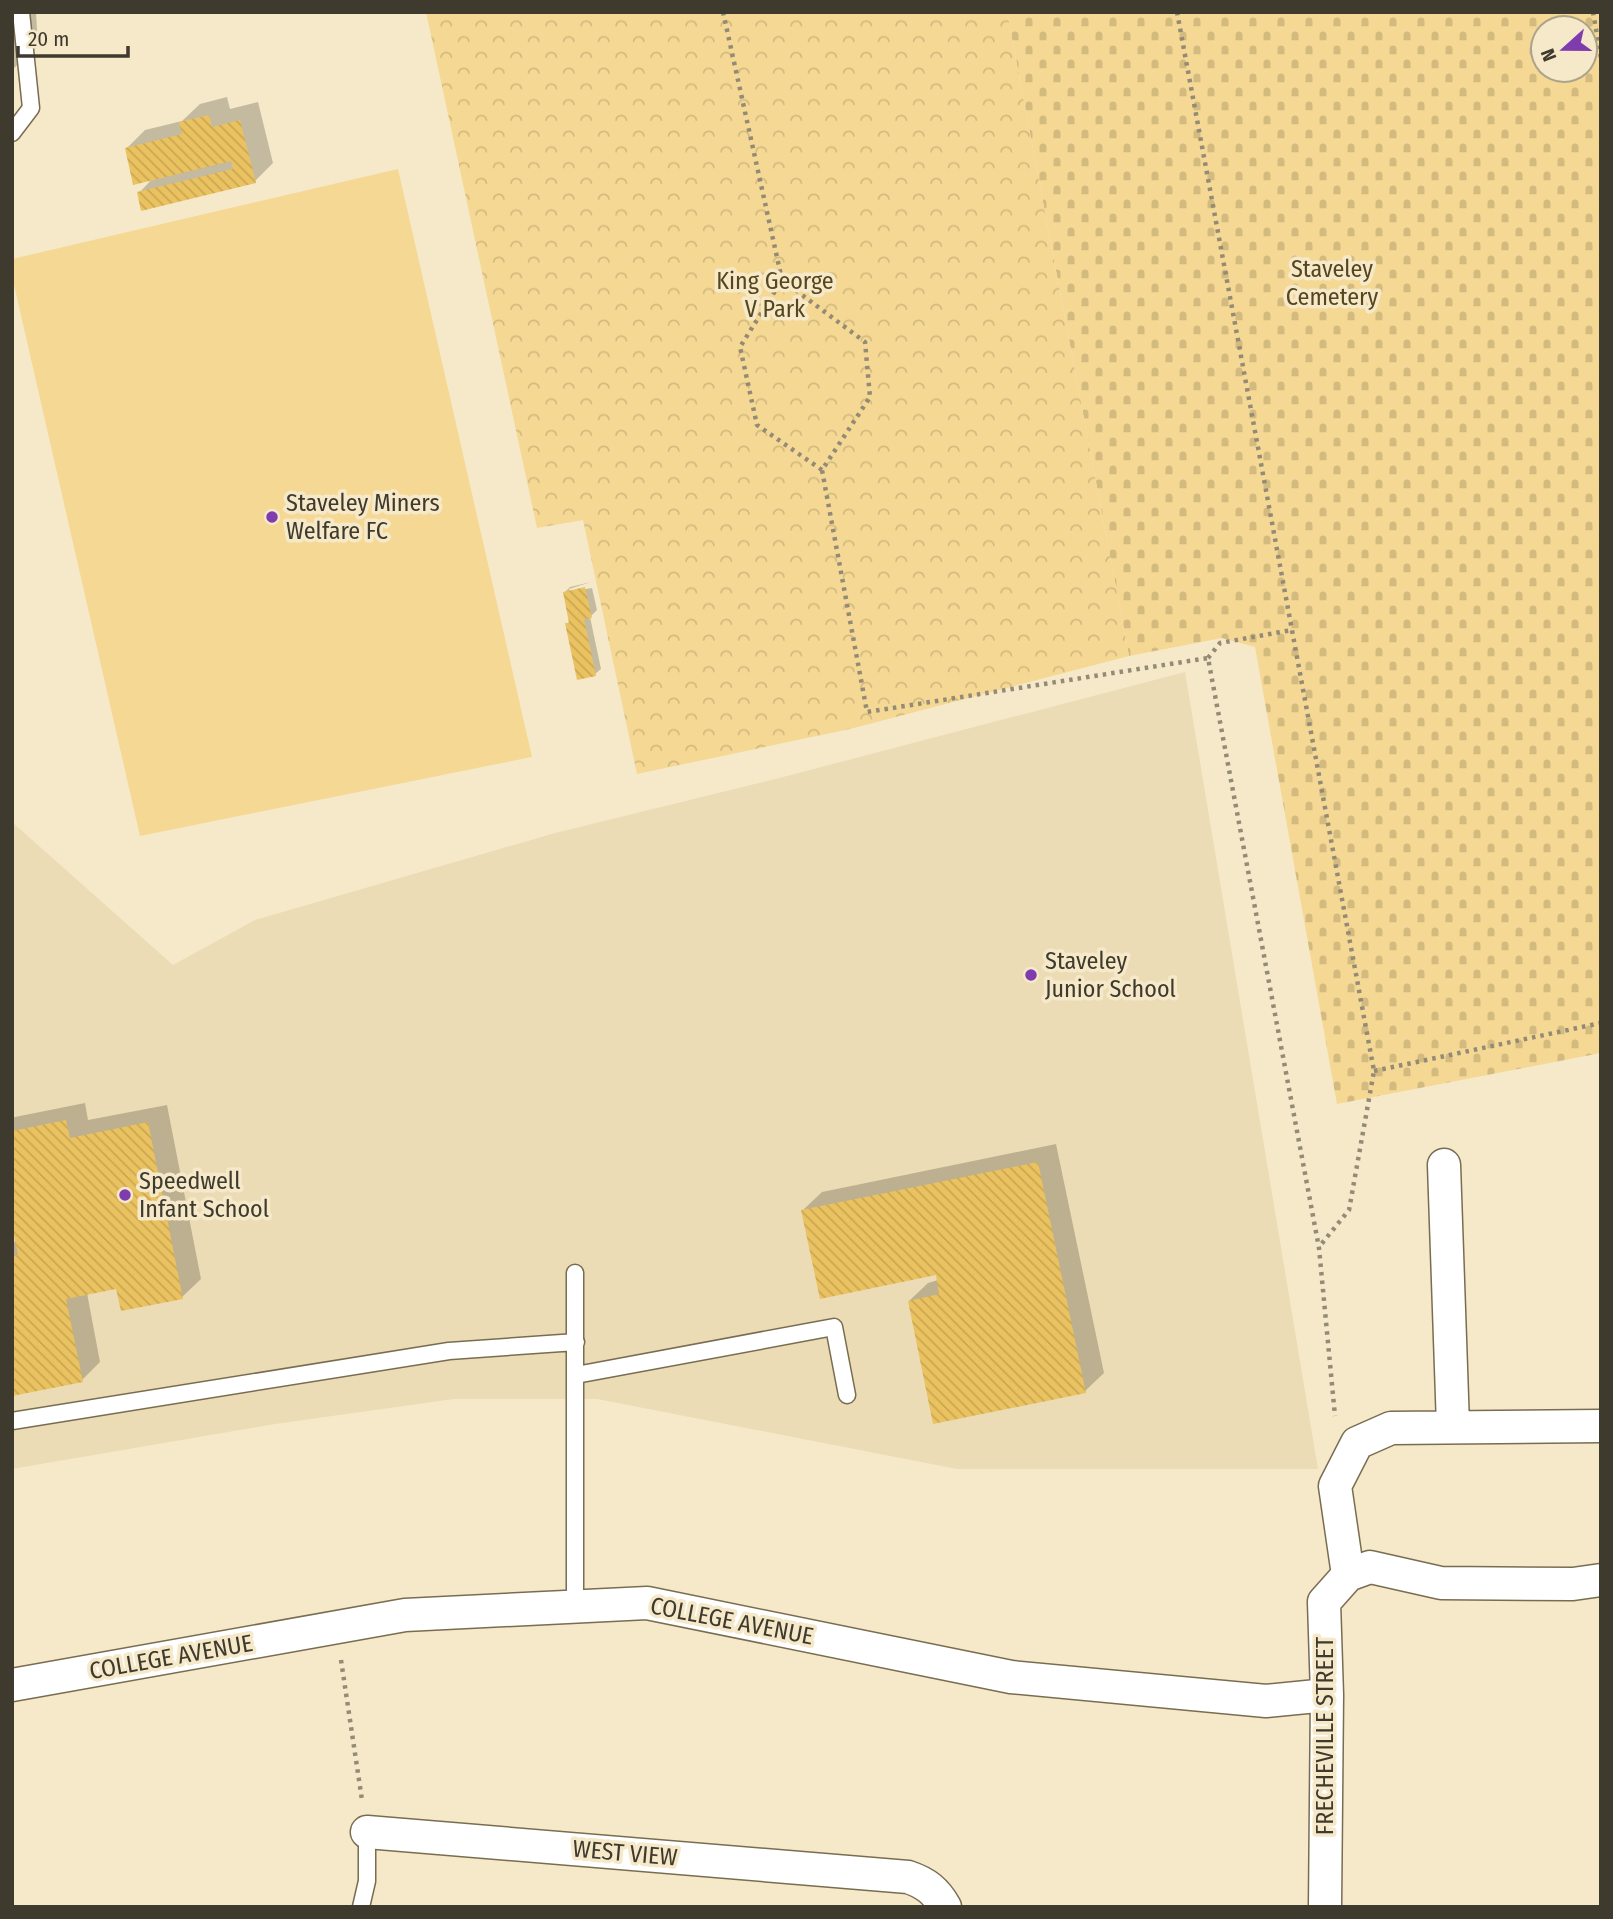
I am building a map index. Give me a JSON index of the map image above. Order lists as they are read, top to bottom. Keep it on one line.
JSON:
{"streets":{"street":["COLLEGE AVENUE","FRECHEVILLE STREET","WEST VIEW"]},"crossings":[["COLLEGE AVENUE","FRECHEVILLE STREET"]],"parks":["Staveley Cemetery","King George V Park"],"places":["Staveley Miners Welfare FC","Staveley Junior School","Speedwell Infant School"],"scale_bar":"20 m","north":"left"}
